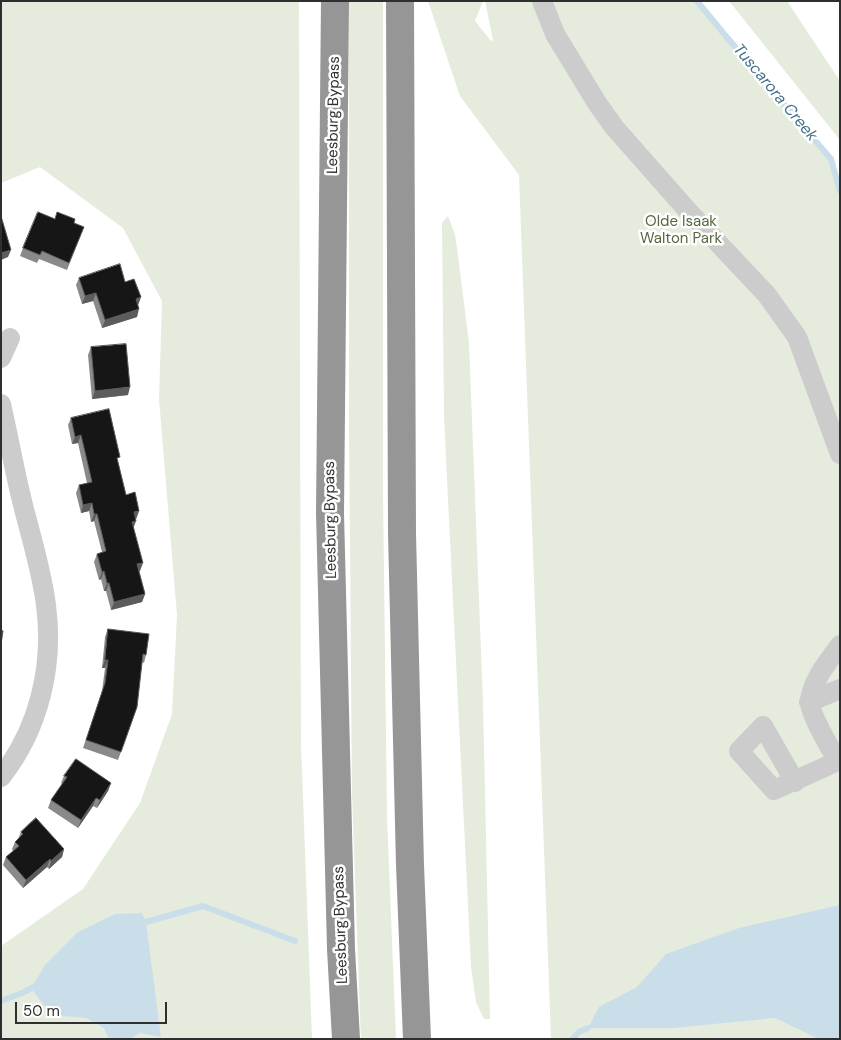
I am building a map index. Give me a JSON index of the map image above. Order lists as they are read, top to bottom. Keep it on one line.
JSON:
{"streets":{"highway":["Leesburg Bypass"]},"water":["Tuscarora Creek"],"parks":["Olde Isaak Walton Park"],"scale_bar":"50 m"}
